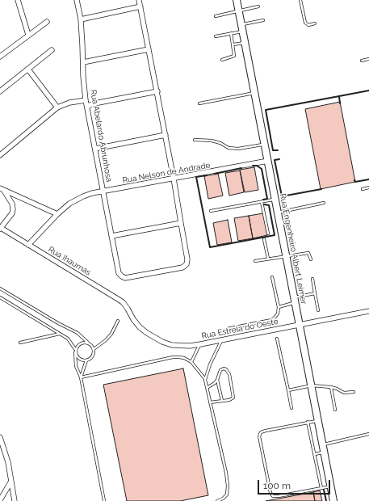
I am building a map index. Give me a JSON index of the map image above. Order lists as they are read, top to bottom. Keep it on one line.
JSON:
{"streets":{"street":["Rua Abelardo Abrunhosa","Rua Nelson de Andrade","Rua Engenheiro Albert Leimer","Rua Ihaumas","Rua Estrela do Oeste"]},"crossings":[["Rua Abelardo Abrunhosa","Rua Nelson de Andrade"],["Rua Nelson de Andrade","Rua Engenheiro Albert Leimer"],["Rua Nelson de Andrade","Rua Ihaumas"],["Rua Engenheiro Albert Leimer","Rua Estrela do Oeste"],["Rua Ihaumas","Rua Estrela do Oeste"]],"scale_bar":"100 m"}
